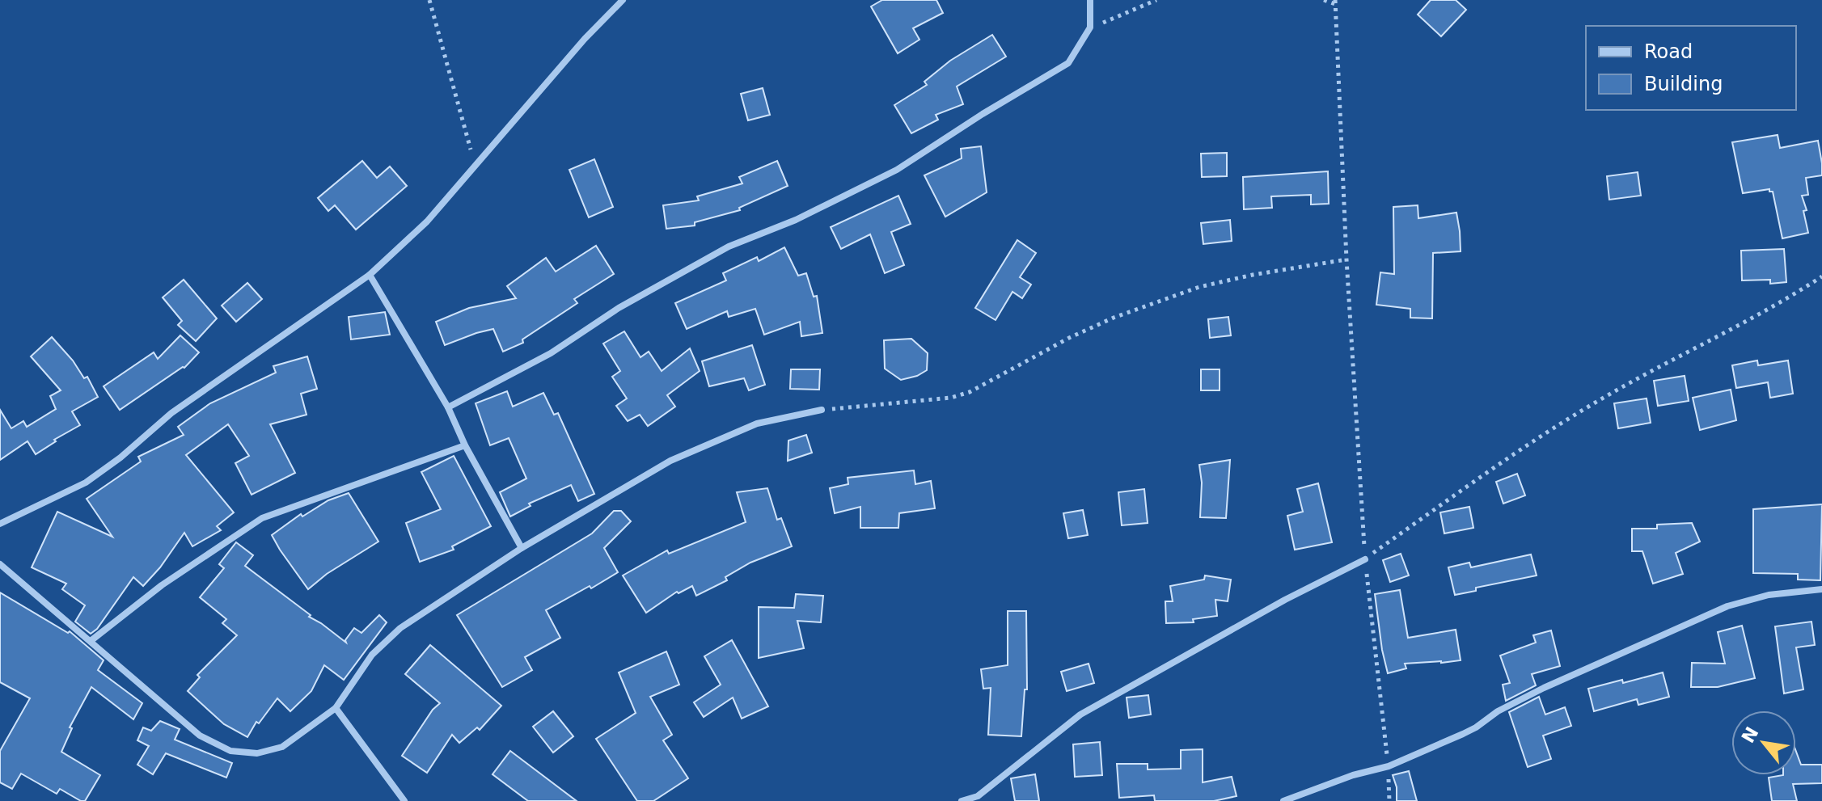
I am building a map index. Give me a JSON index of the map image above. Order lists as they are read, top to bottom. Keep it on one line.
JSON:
{"legend":["Road","Building"],"north":"top left"}
